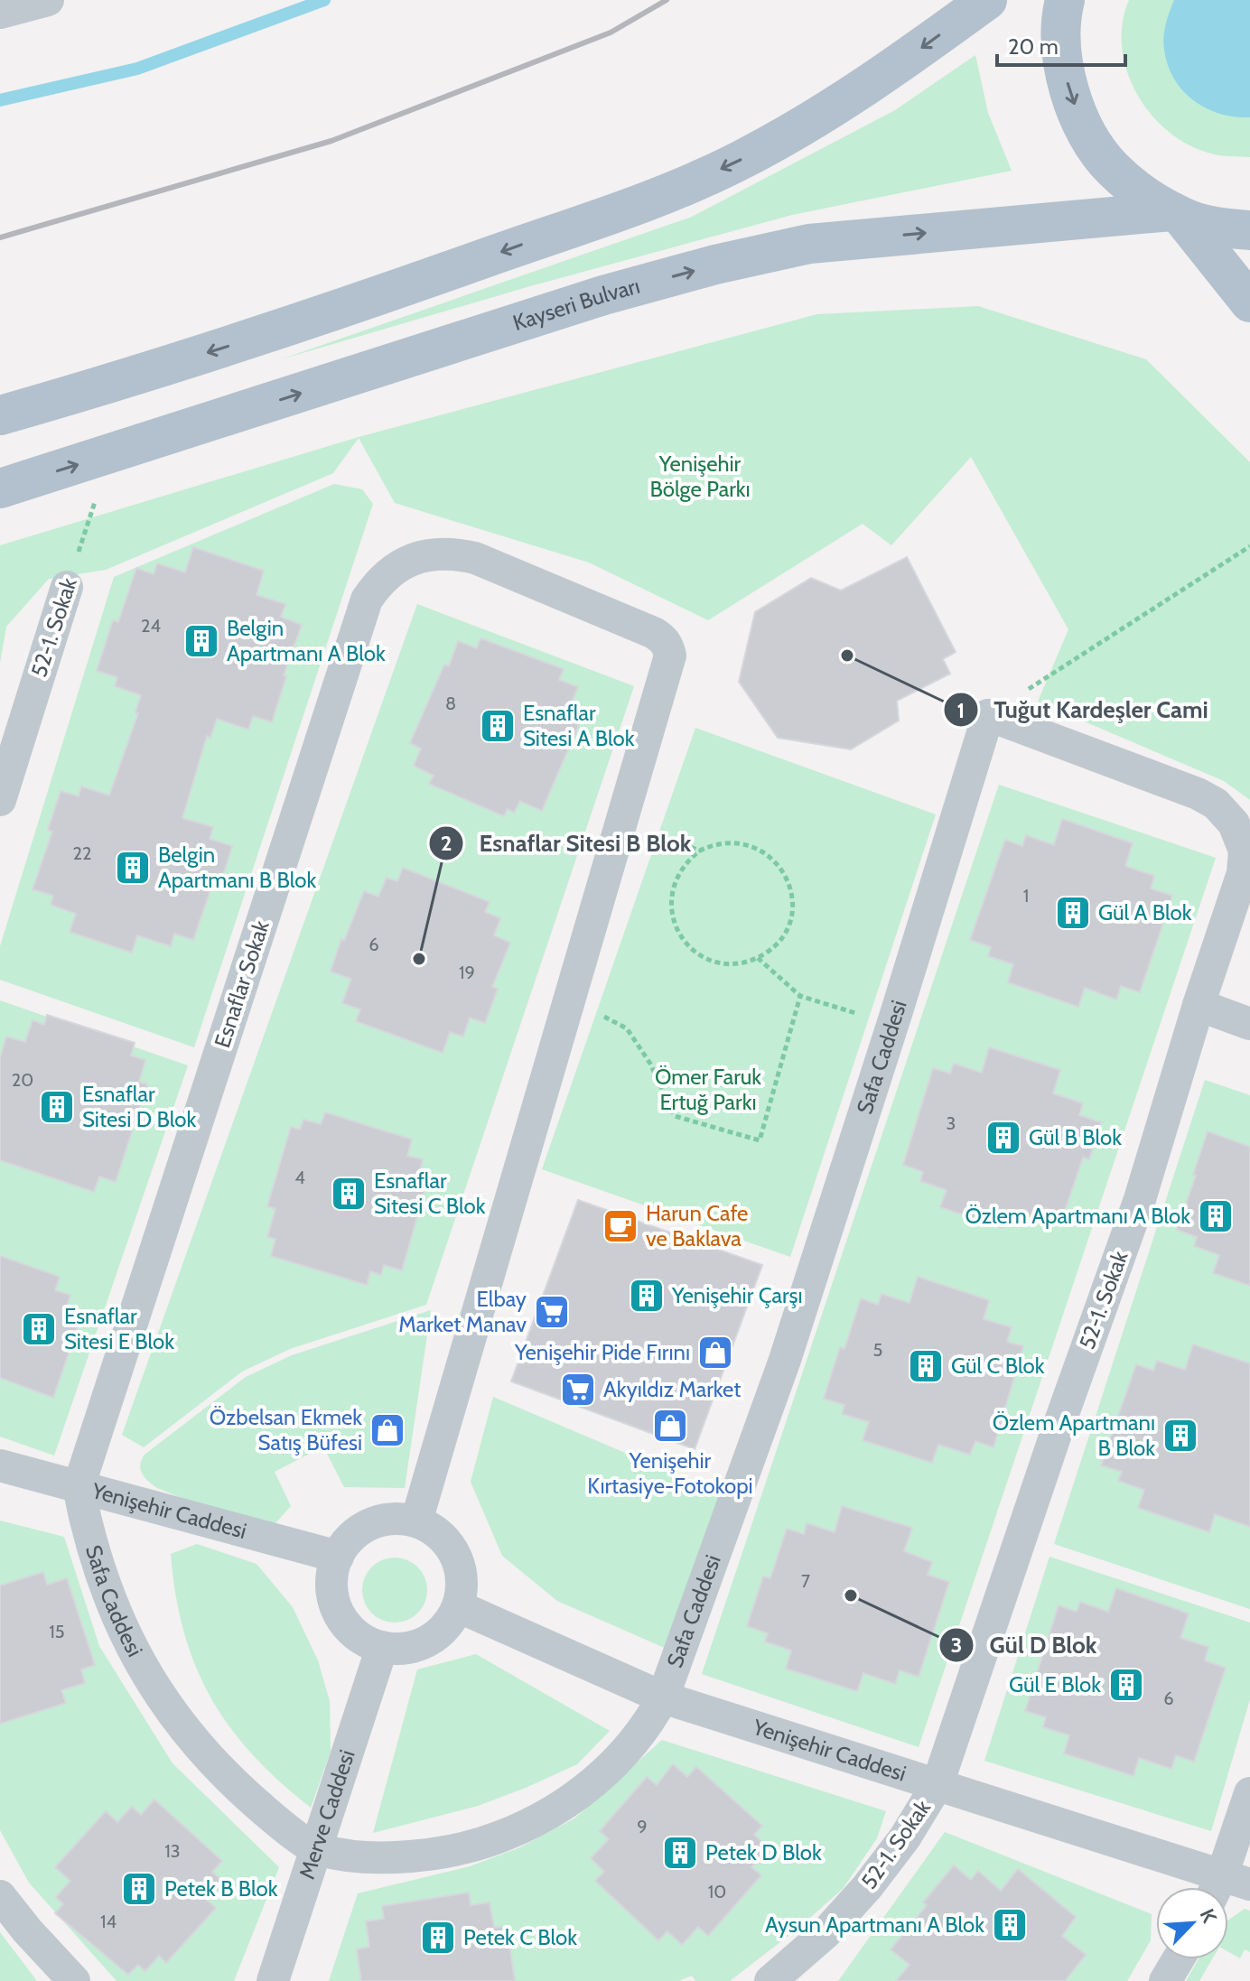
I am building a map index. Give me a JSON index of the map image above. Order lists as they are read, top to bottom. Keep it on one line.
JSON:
{"streets":{"main road":["Kayseri Bulvarı"],"street":["52-1. Sokak","Esnaflar Sokak","Safa Caddesi","Yenişehir Caddesi","Merve Caddesi"]},"crossings":[["Kayseri Bulvarı","52-1. Sokak"],["52-1. Sokak","Safa Caddesi"],["52-1. Sokak","Yenişehir Caddesi"],["Esnaflar Sokak","Safa Caddesi"],["Esnaflar Sokak","Yenişehir Caddesi"],["Safa Caddesi","Yenişehir Caddesi"],["Safa Caddesi","Merve Caddesi"],["Yenişehir Caddesi","Merve Caddesi"]],"parks":["Yenişehir Bölge Parkı","Ömer Faruk Ertuğ Parkı"],"places":{"building":["Belgin Apartmanı A Blok","Esnaflar Sitesi A Blok","Belgin Apartmanı B Blok","Gül A Blok","Esnaflar Sitesi D Blok","Gül B Blok","Esnaflar Sitesi C Blok","Özlem Apartmanı A Blok","Yenişehir Çarşı","Esnaflar Sitesi E Blok","Gül C Blok","Özlem Apartmanı B Blok","Gül E Blok","Petek D Blok","Petek B Blok","Aysun Apartmanı A Blok","Petek C Blok"],"other":["Tuğut Kardeşler Cami","Esnaflar Sitesi B Blok","Gül D Blok"],"cafe":["Harun Cafe ve Baklava"],"supermarket":["Elbay Market Manav","Akyıldız Market"],"shop":["Yenişehir Pide Fırını","Yenişehir Kırtasiye-Fotokopi","Özbelsan Ekmek Satış Büfesi"]},"house_numbers":["24","8","22","1","6","19","20","3","4","5","7","15","6","9","13","10","14"],"scale_bar":"20 m","north":"top right"}
